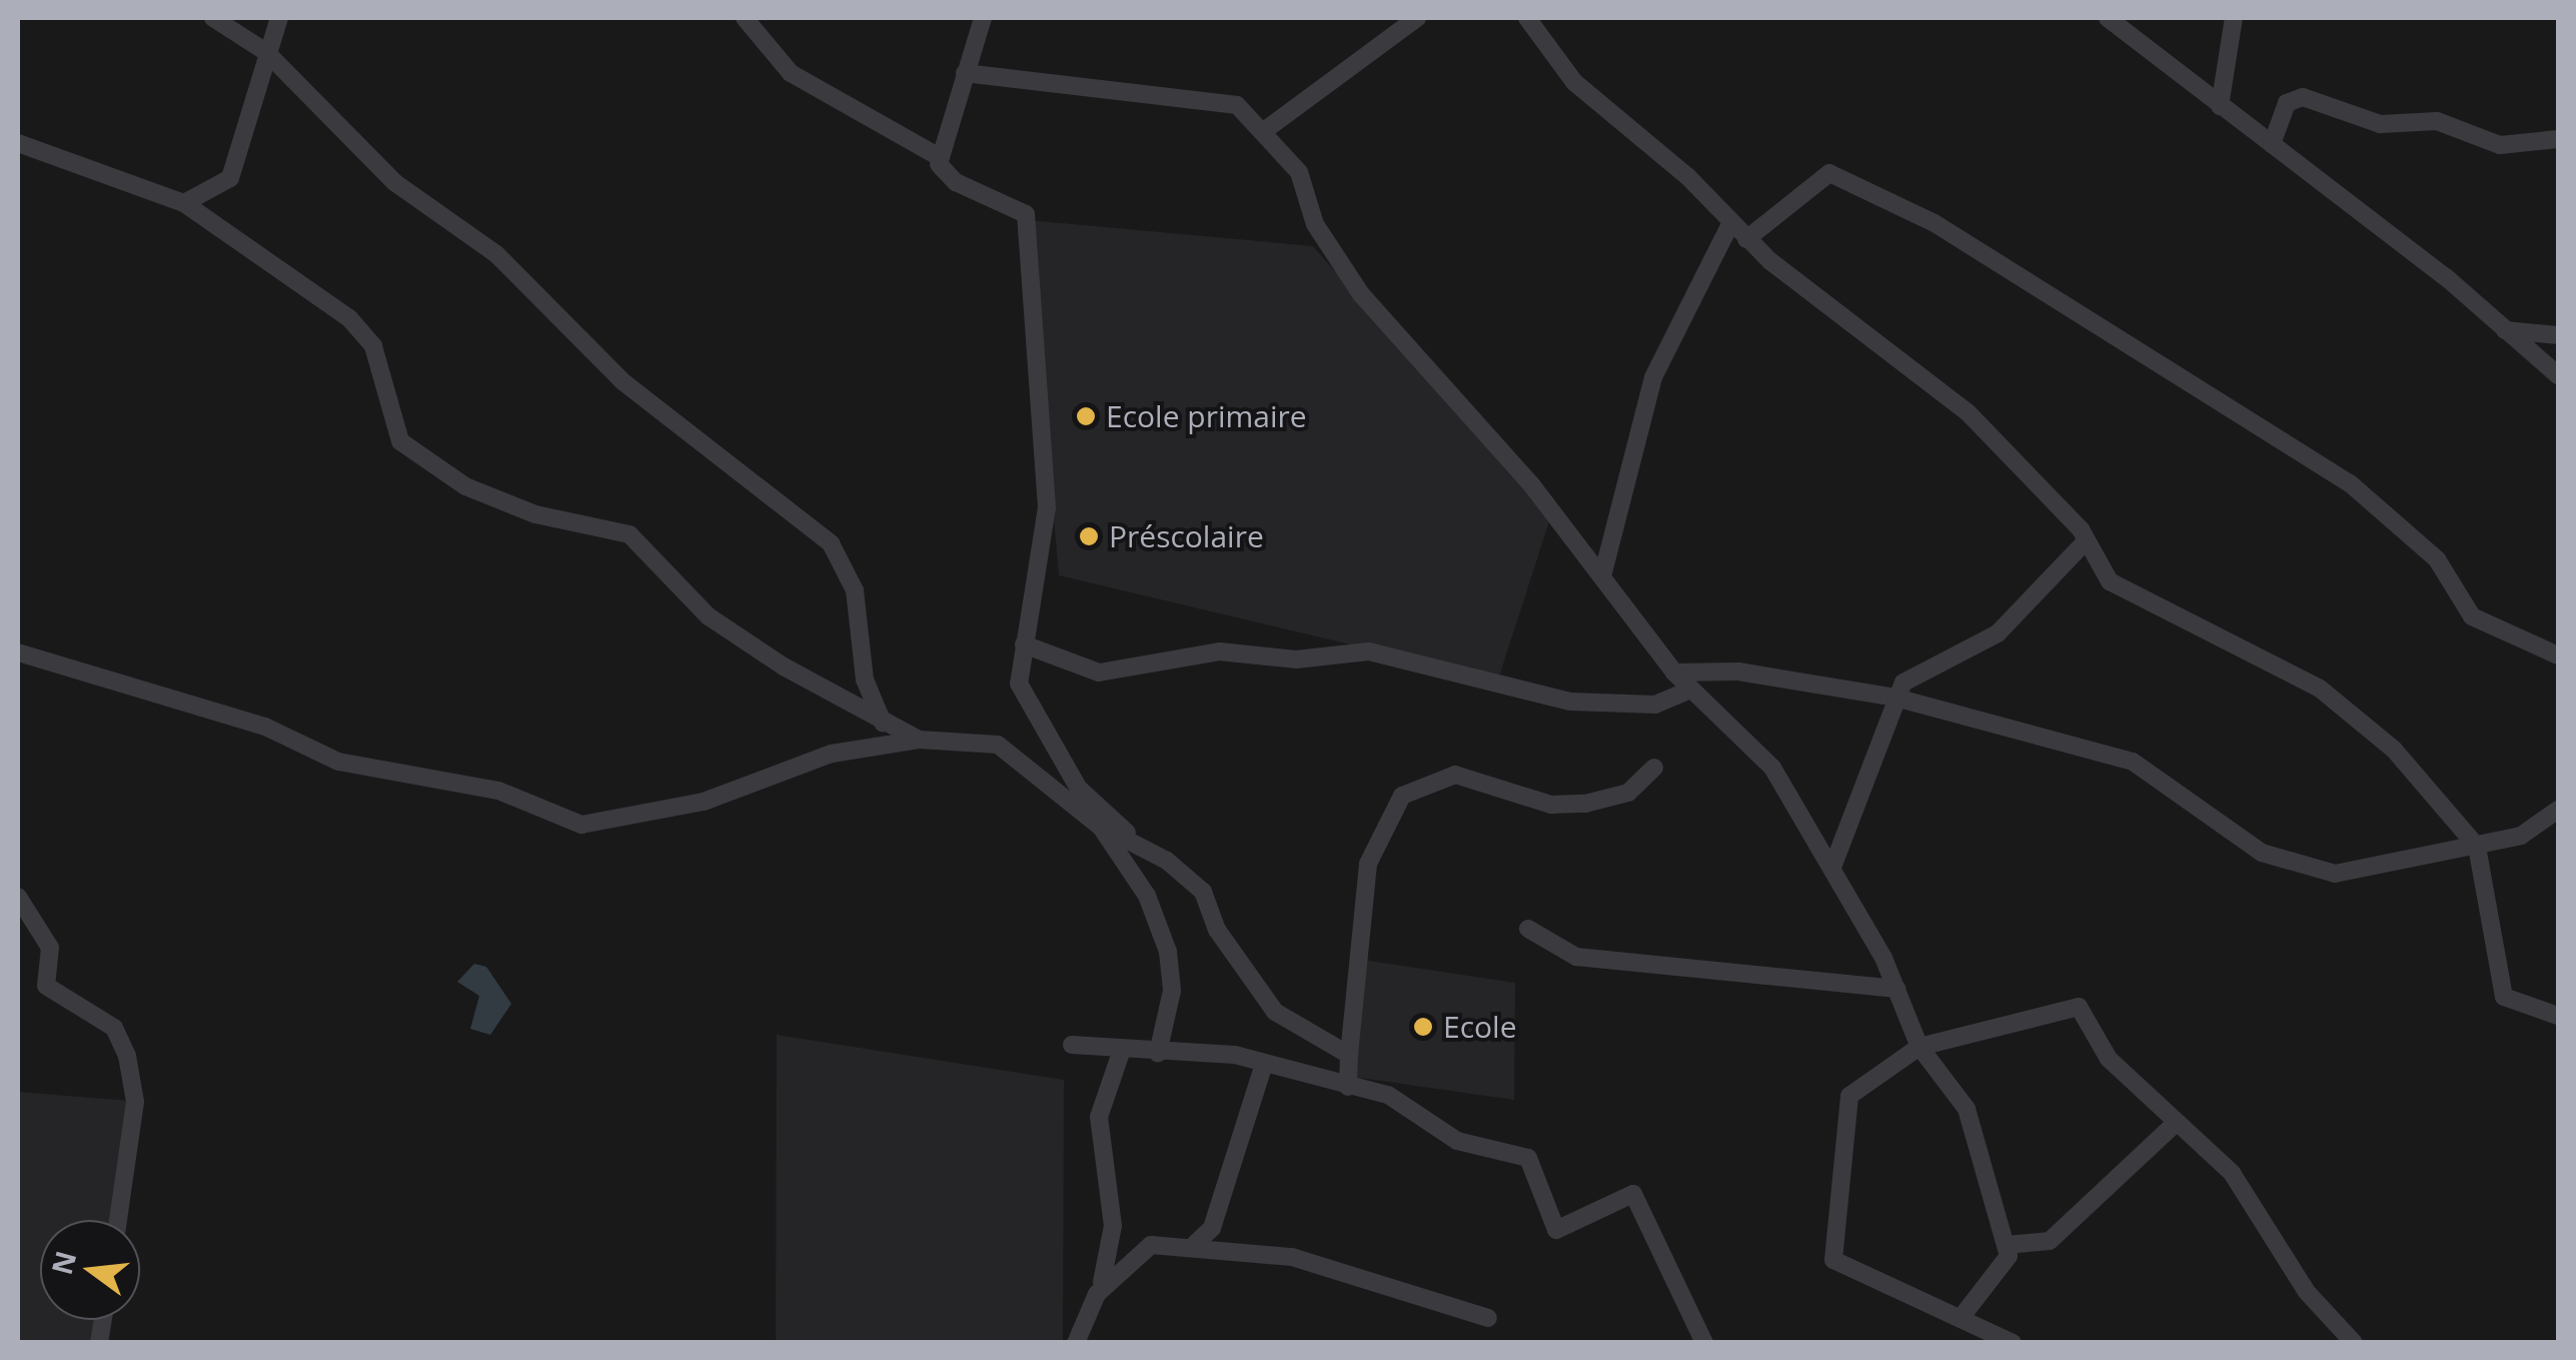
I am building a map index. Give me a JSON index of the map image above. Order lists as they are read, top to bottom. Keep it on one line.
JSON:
{"places":["Ecole primaire","Préscolaire","Ecole"],"north":"left"}
